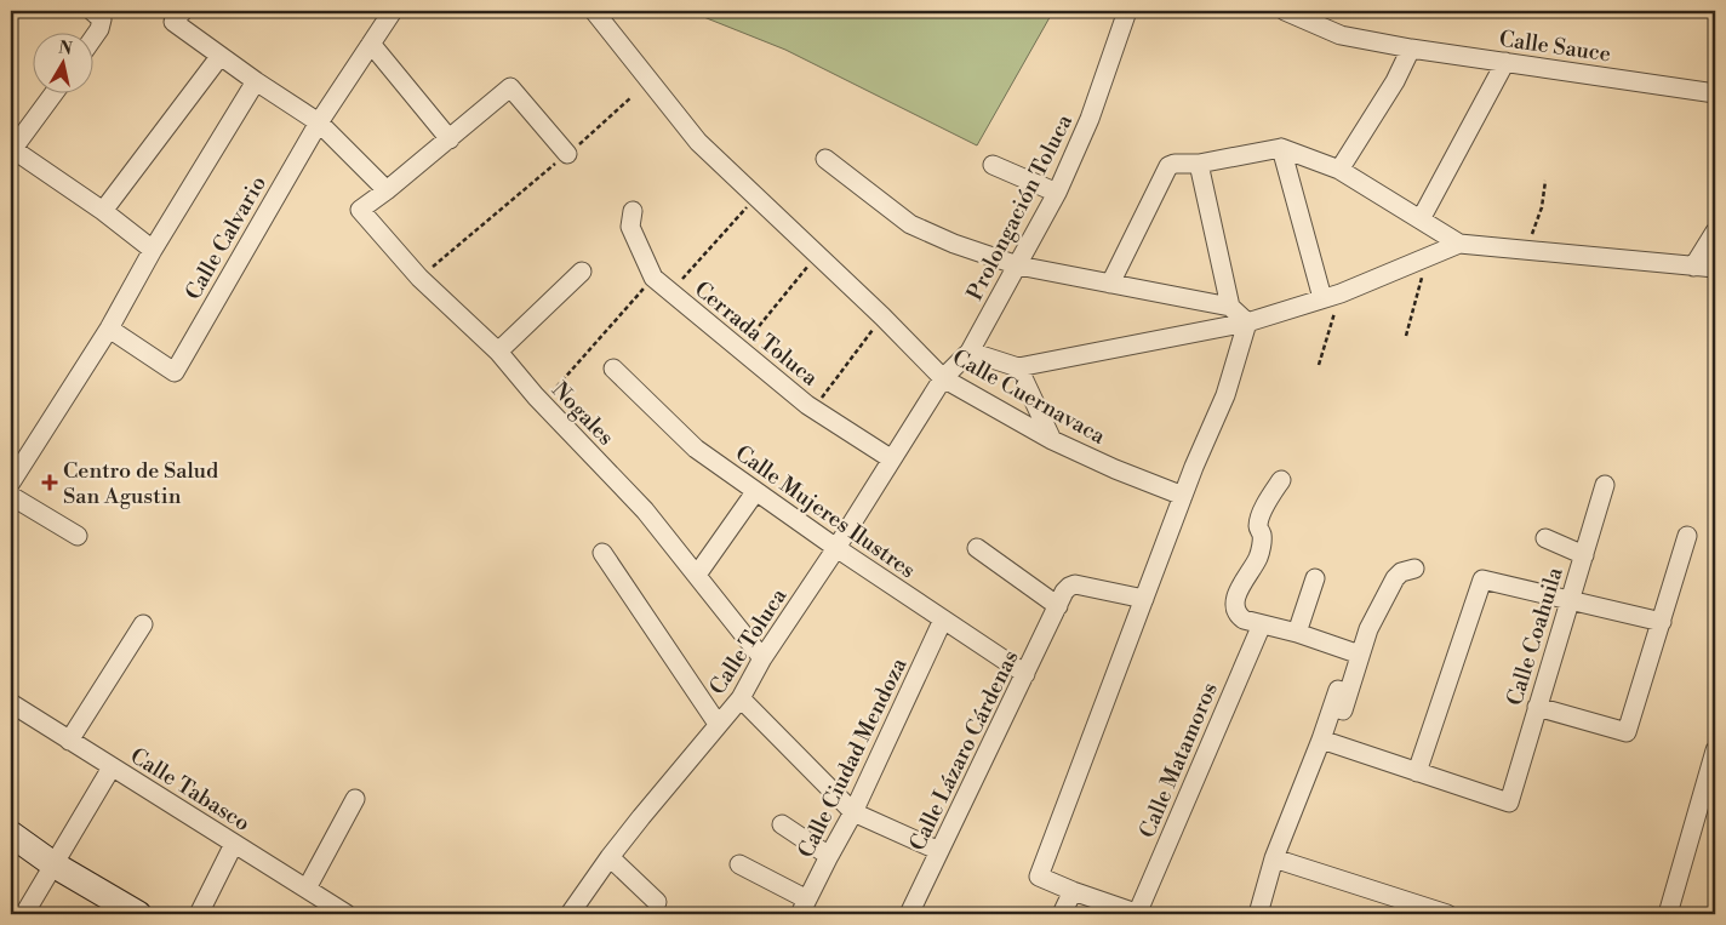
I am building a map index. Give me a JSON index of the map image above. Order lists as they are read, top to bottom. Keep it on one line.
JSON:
{"streets":{"street":["Calle Sauce","Prolongación Toluca","Calle Calvario","Cerrada Toluca","Calle Cuernavaca","Nogales","Calle Mujeres Ilustres","Calle Coahuila","Calle Toluca","Calle Lázaro Cárdenas","Calle Ciudad Mendoza","Calle Matamoros","Calle Tabasco"]},"crossings":[["Prolongación Toluca","Calle Cuernavaca"],["Prolongación Toluca","Calle Toluca"],["Cerrada Toluca","Calle Toluca"],["Calle Cuernavaca","Calle Toluca"],["Nogales","Calle Toluca"],["Calle Mujeres Ilustres","Calle Toluca"],["Calle Mujeres Ilustres","Calle Lázaro Cárdenas"],["Calle Mujeres Ilustres","Calle Ciudad Mendoza"]],"places":{"health":["Centro de Salud San Agustin"]},"north":"top"}
